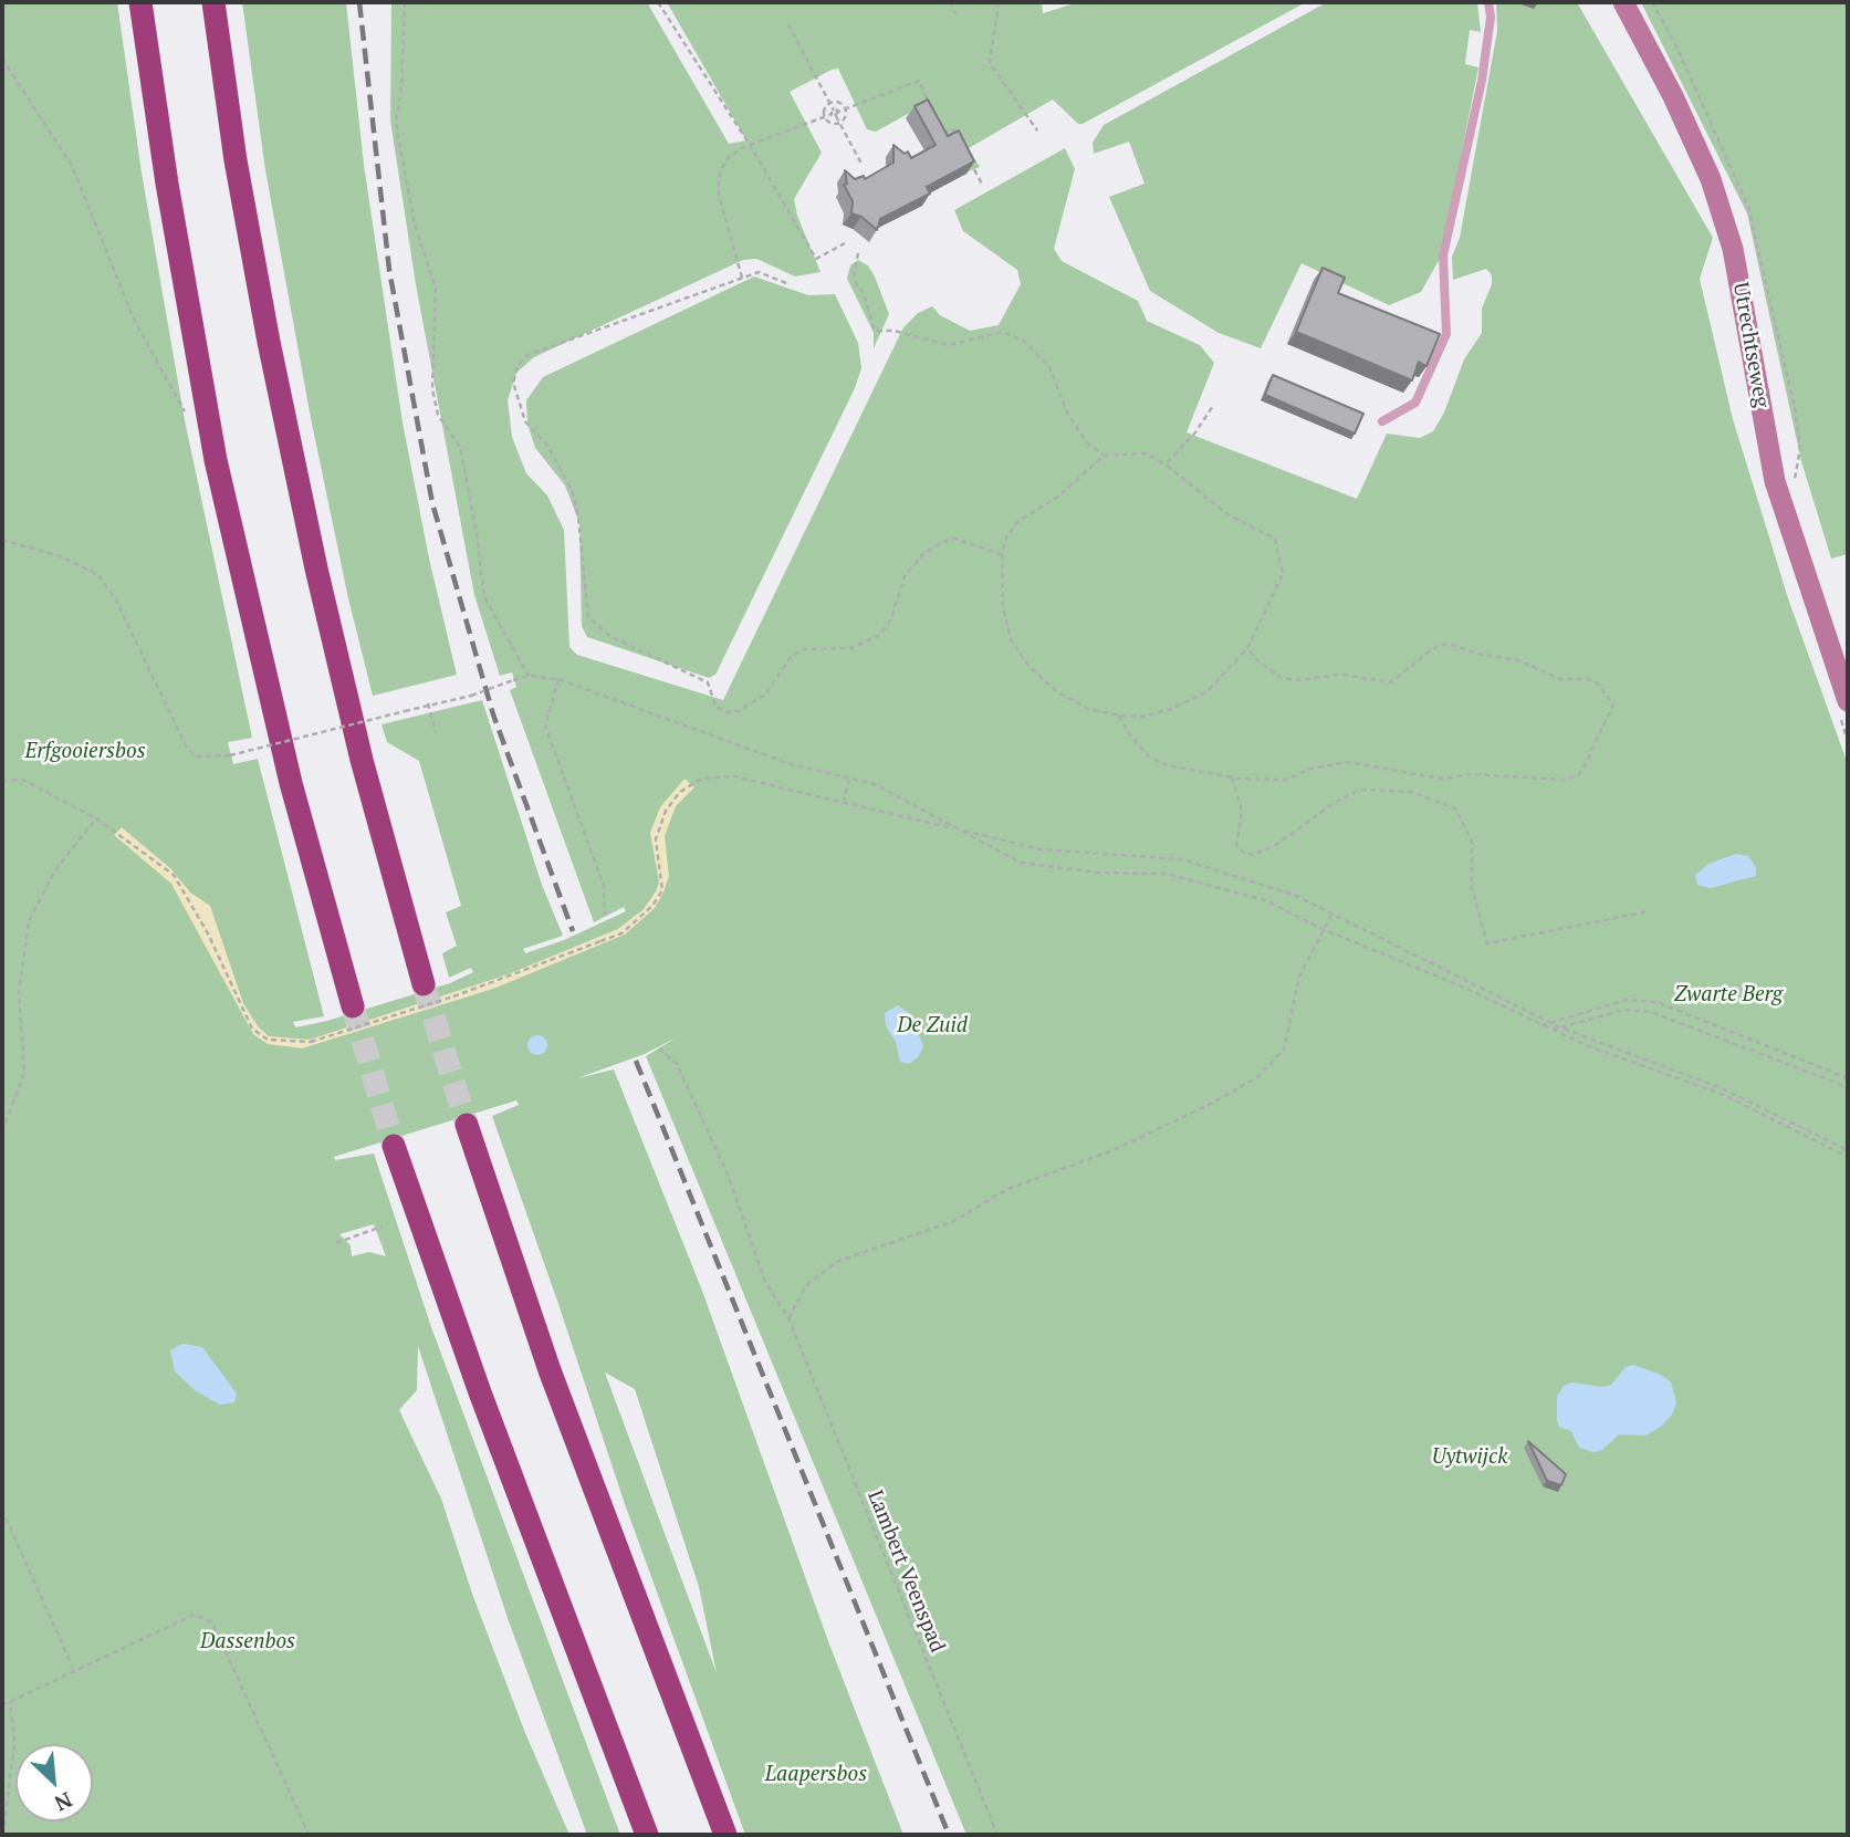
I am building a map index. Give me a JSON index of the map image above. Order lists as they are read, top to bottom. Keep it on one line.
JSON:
{"streets":{"main road":["Utrechtseweg"],"path":["Lambert Veenspad"]},"parks":["Erfgooiersbos","Zwarte Berg","De Zuid","Uytwijck","Dassenbos","Laapersbos"],"north":"bottom right"}
